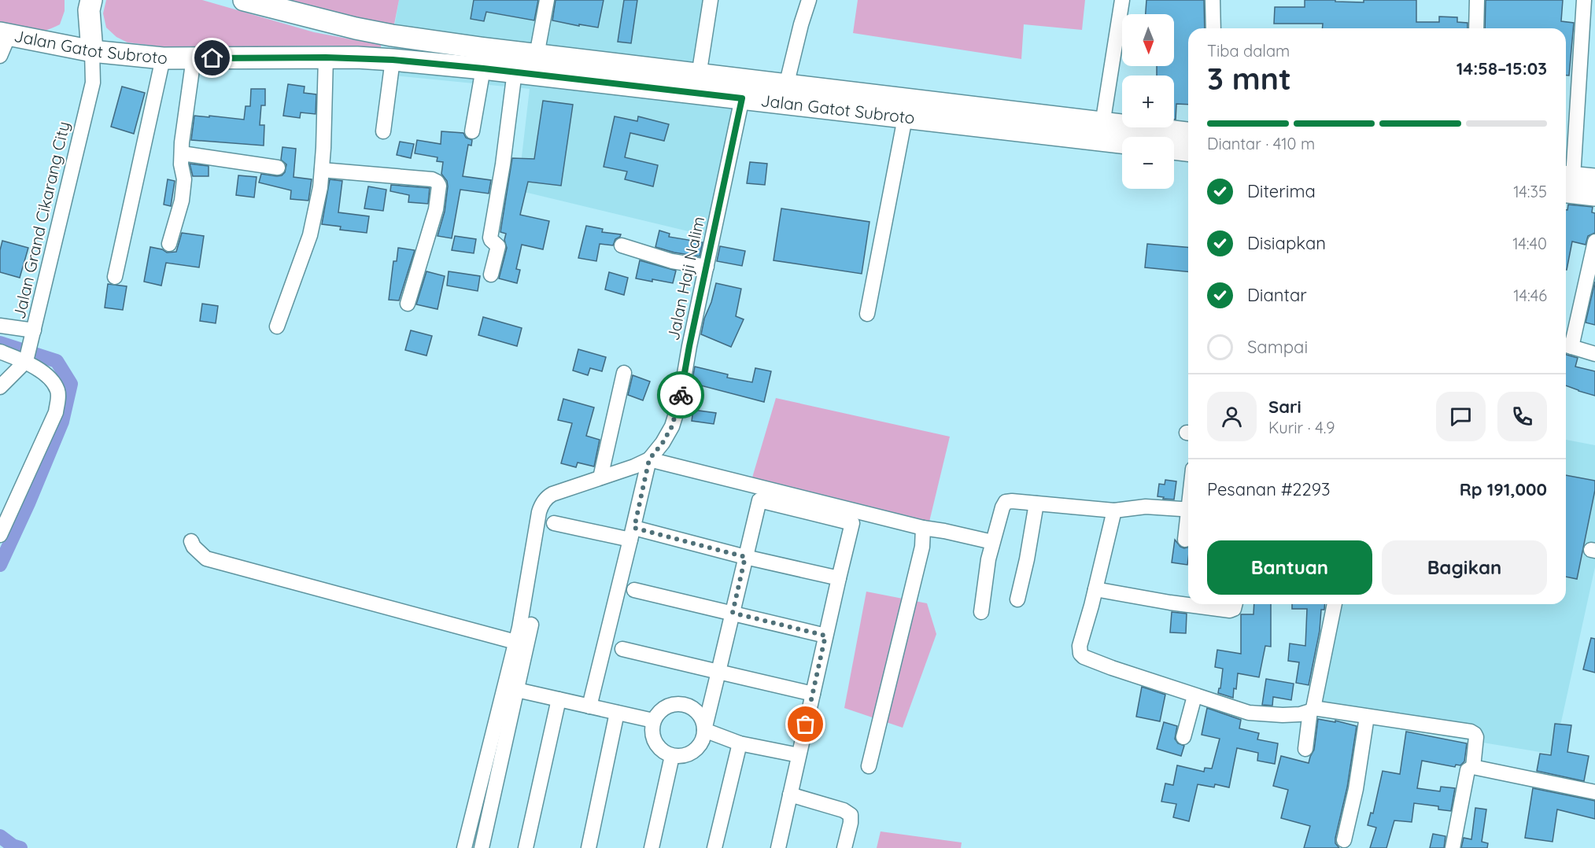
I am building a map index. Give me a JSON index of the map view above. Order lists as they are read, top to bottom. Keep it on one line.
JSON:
{"streets":{"highway":["Jalan Gatot Subroto"],"street":["Jalan Grand Cikarang City","Jalan Haji Nalim"]},"crossings":[["Jalan Gatot Subroto","Jalan Grand Cikarang City"],["Jalan Gatot Subroto","Jalan Haji Nalim"]],"north":"bottom","page":{"map_buttons":["+","−"],"heading":["3 mnt","Tiba dalam","14:58–15:03"],"panel":["Sari","Kurir · 4.9","Pesanan #2293","Rp 191,000"],"bar":"Diantar · 410 m","list":[["Diterima","14:35"],["Disiapkan","14:40"],["Diantar","14:46"],"Sampai"],"buttons":["Bantuan","Bagikan"]}}
